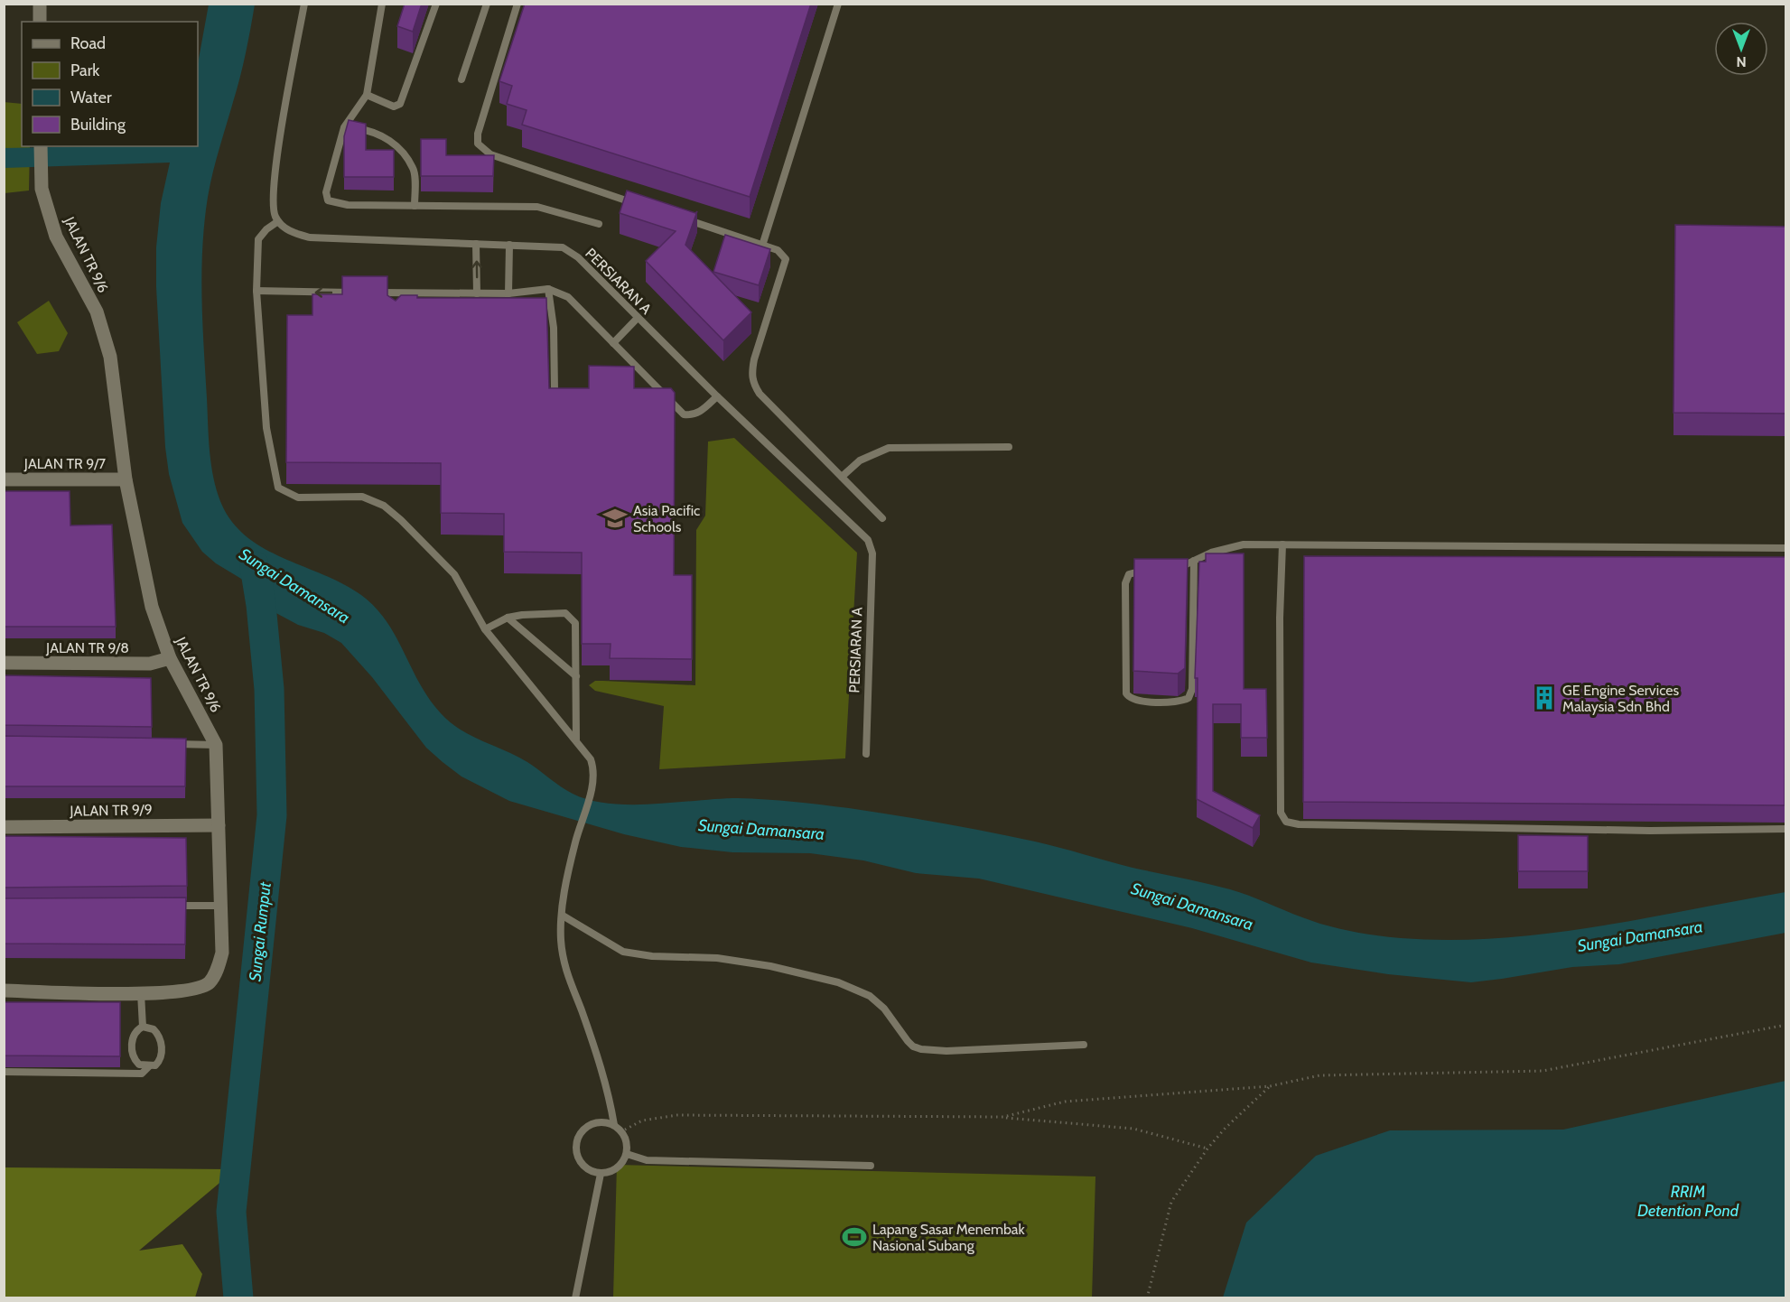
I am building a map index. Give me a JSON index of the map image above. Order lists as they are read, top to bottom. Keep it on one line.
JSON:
{"streets":{"street":["JALAN TR 9/6","JALAN TR 9/7","JALAN TR 9/8","JALAN TR 9/9"],"lane":["PERSIARAN A"]},"crossings":[["JALAN TR 9/6","JALAN TR 9/7"],["JALAN TR 9/6","JALAN TR 9/8"],["JALAN TR 9/6","JALAN TR 9/9"]],"water":["Sungai Damansara","Sungai Rumput","RRIM Detention Pond"],"places":{"school or university":["Asia Pacific Schools"],"building":["GE Engine Services Malaysia Sdn Bhd"],"sports":["Lapang Sasar Menembak Nasional Subang"]},"legend":["Road","Park","Water","Building"],"north":"bottom"}
